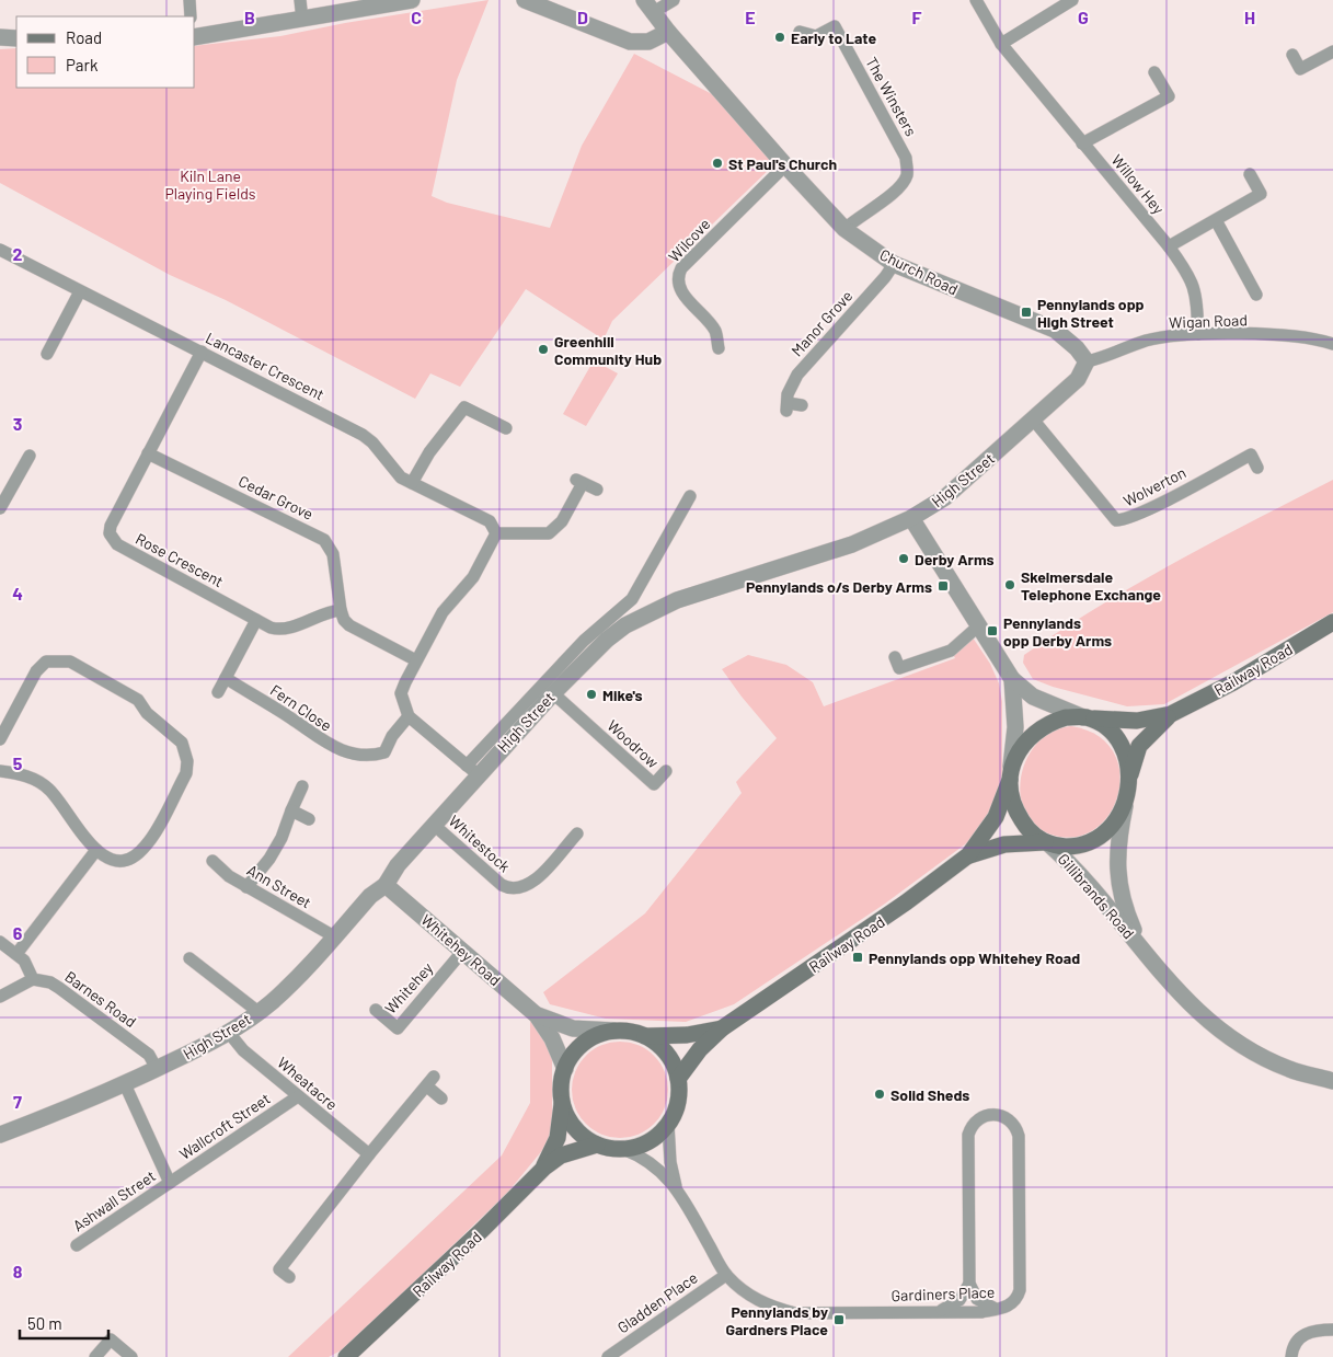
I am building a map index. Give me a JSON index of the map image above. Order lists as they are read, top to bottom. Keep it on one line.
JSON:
{"streets":{"main road":["Railway Road"],"street":["The Winsters","Willow Hey","Wilcove","Church Road","Wigan Road","Manor Grove","Lancaster Crescent","High Street","Wolverton","Cedar Grove","Rose Crescent","Fern Close","Woodrow","Whitestock","Ann Street","Gillibrands Road","Whitehey Road","Whitehey","Barnes Road","Wheatacre","Wallcroft Street","Ashwall Street","Gardiners Place","Gladden Place"]},"crossings":[["The Winsters","Church Road"],["Willow Hey","Wigan Road"],["Wilcove","Church Road"],["Church Road","Wigan Road"],["Church Road","Manor Grove"],["Church Road","High Street"],["Wigan Road","High Street"],["Lancaster Crescent","Rose Crescent"],["High Street","Wolverton"],["High Street","Woodrow"],["High Street","Whitestock"],["High Street","Ann Street"],["High Street","Whitehey Road"],["High Street","Barnes Road"],["High Street","Wheatacre"],["Cedar Grove","Rose Crescent"],["Railway Road","Gillibrands Road"],["Railway Road","Gardiners Place"],["Whitehey Road","Whitehey"],["Wheatacre","Wallcroft Street"],["Wallcroft Street","Ashwall Street"],["Gardiners Place","Gladden Place"]],"parks":["Kiln Lane Playing Fields"],"places":{"other":["Early to Late","St Paul's Church","Greenhill Community Hub","Derby Arms","Skelmersdale Telephone Exchange","Mike's","Solid Sheds"],"transit":["Pennylands opp High Street","Pennylands o/s Derby Arms","Pennylands opp Derby Arms","Pennylands opp Whitehey Road","Pennylands by Gardners Place"]},"legend":["Road","Park"],"scale_bar":"50 m","grid":{"columns":["B","C","D","E","F","G","H"],"rows":["2","3","4","5","6","7","8"]}}
